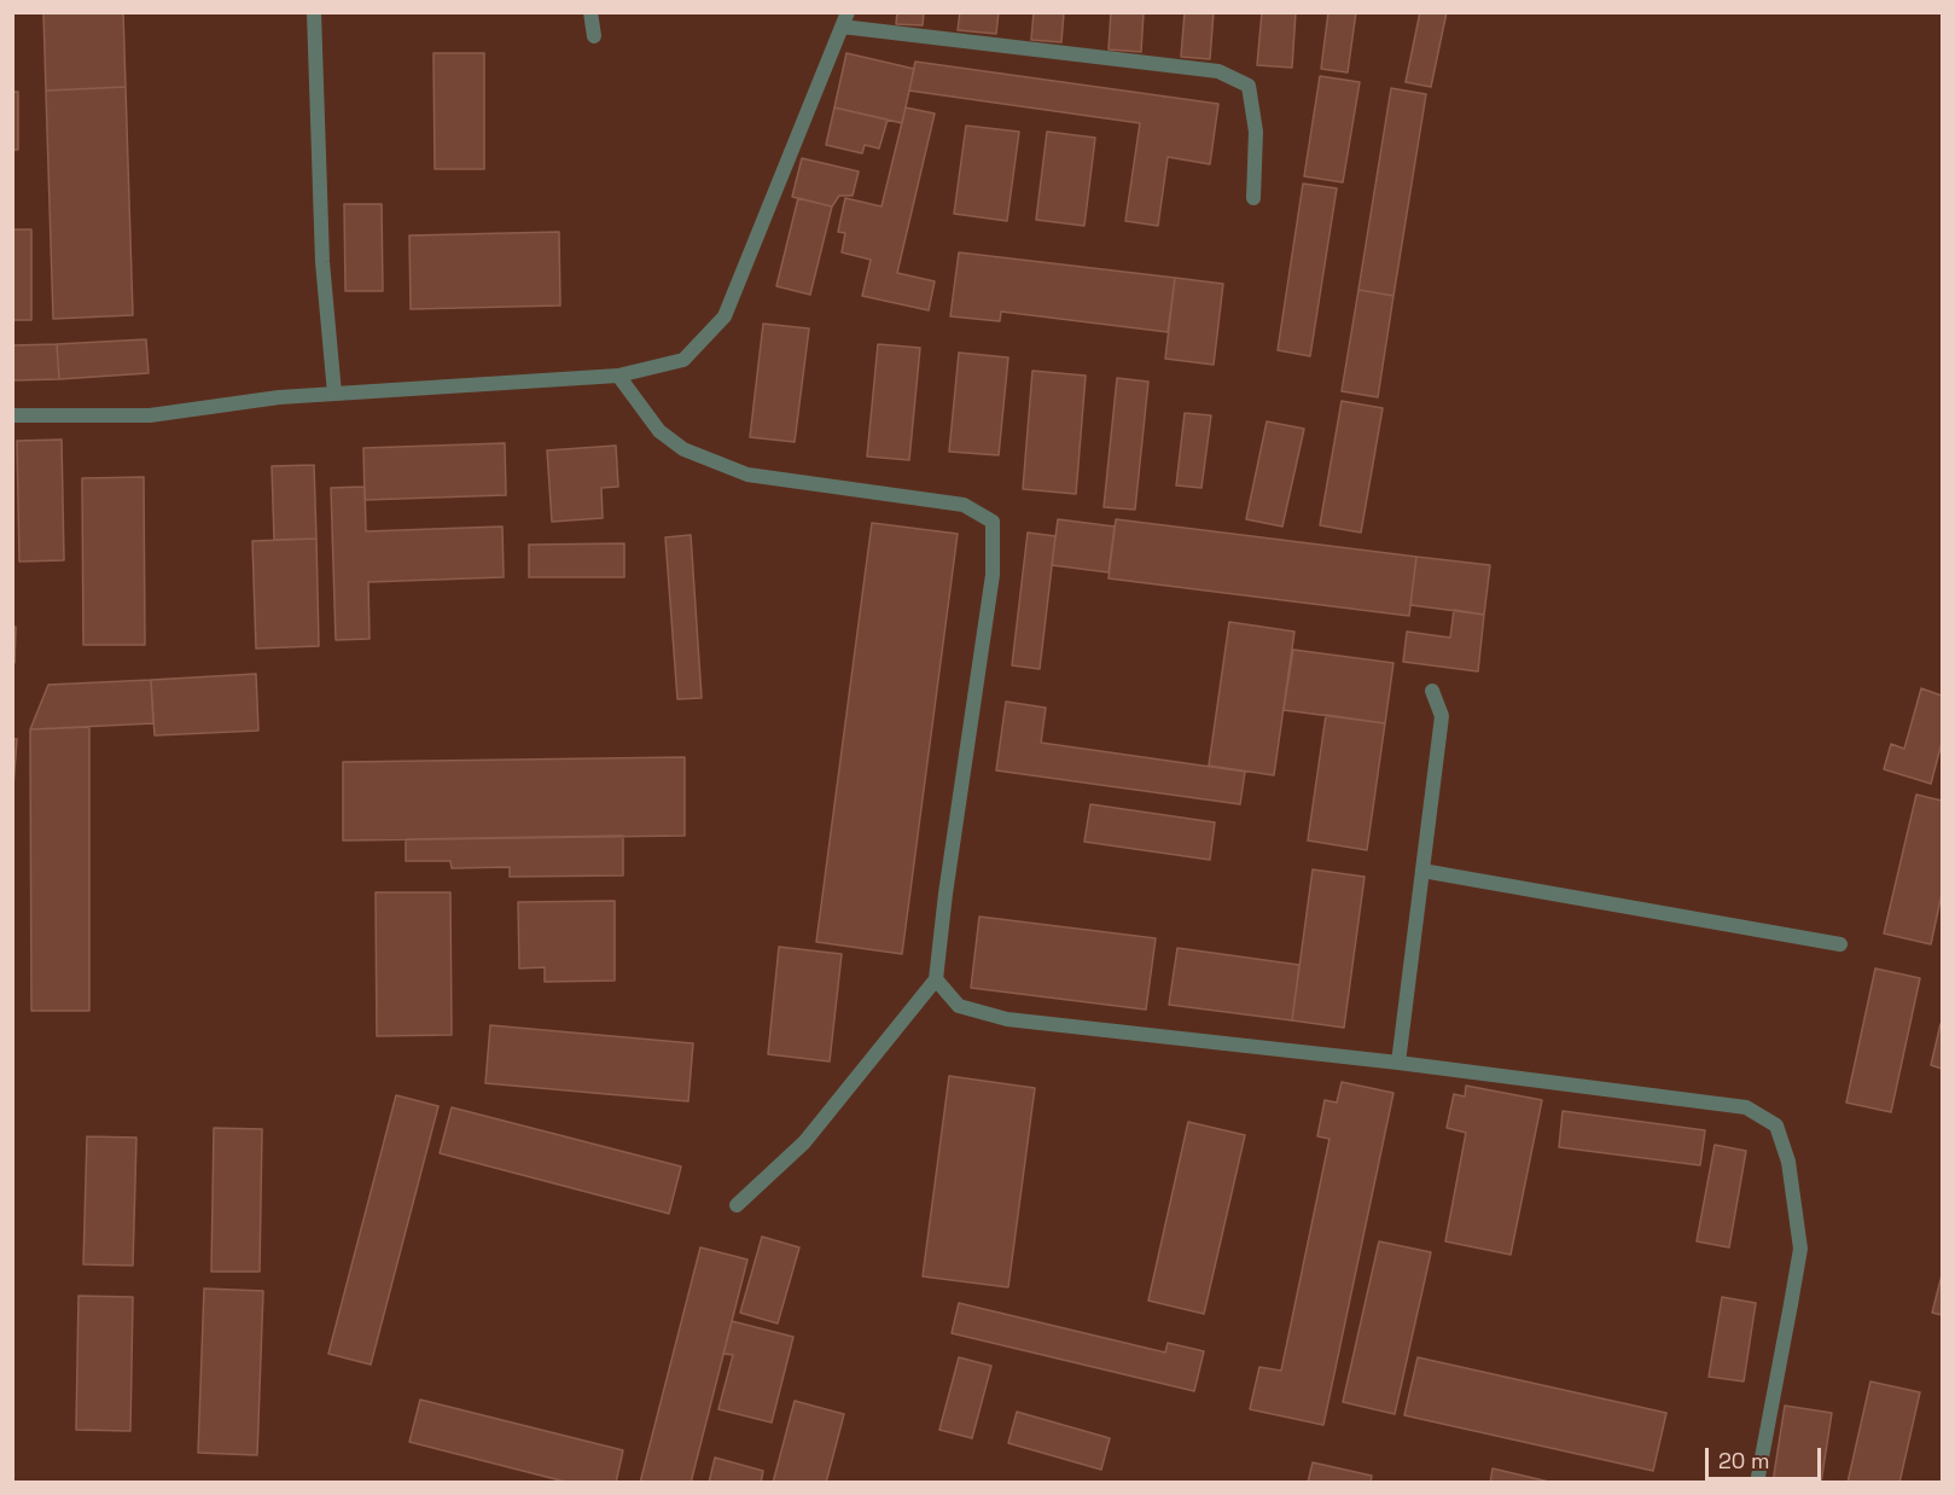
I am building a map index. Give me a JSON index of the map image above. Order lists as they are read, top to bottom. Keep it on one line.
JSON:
{"scale_bar":"20 m"}
